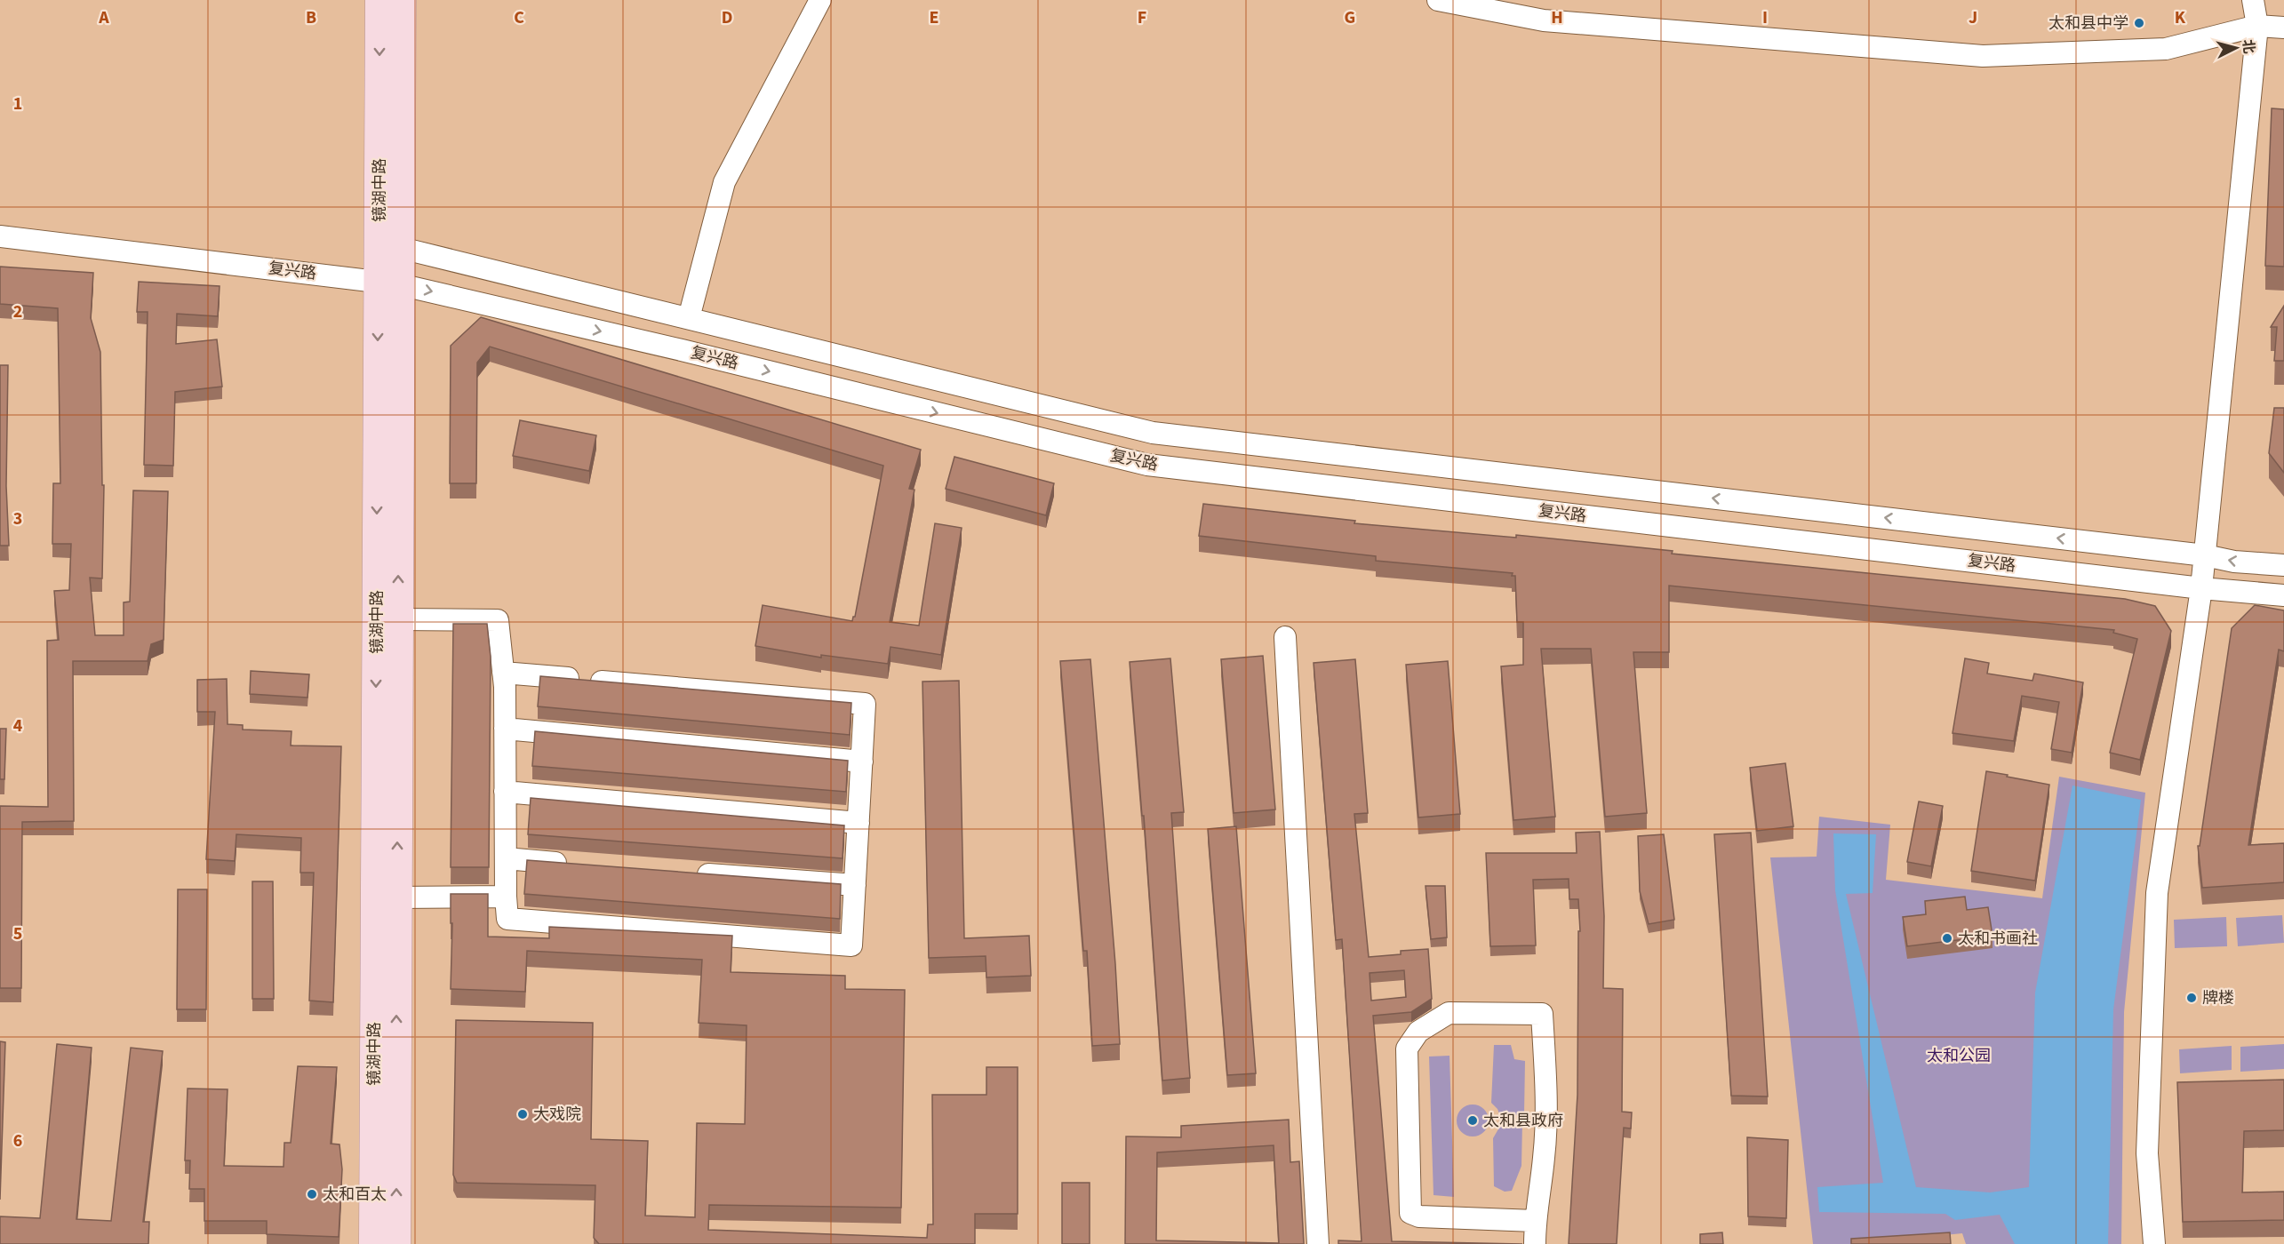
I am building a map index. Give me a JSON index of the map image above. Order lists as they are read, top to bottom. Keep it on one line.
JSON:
{"streets":{"main road":["镜湖中路"],"street":["复兴路"]},"crossings":[["镜湖中路","复兴路"]],"parks":["太和公园"],"places":["太和县中学","太和书画社","牌楼","大戏院","太和县政府","太和百太"],"north":"right","grid":{"columns":["A","B","C","D","E","F","G","H","I","J","K"],"rows":["1","2","3","4","5","6"]}}
